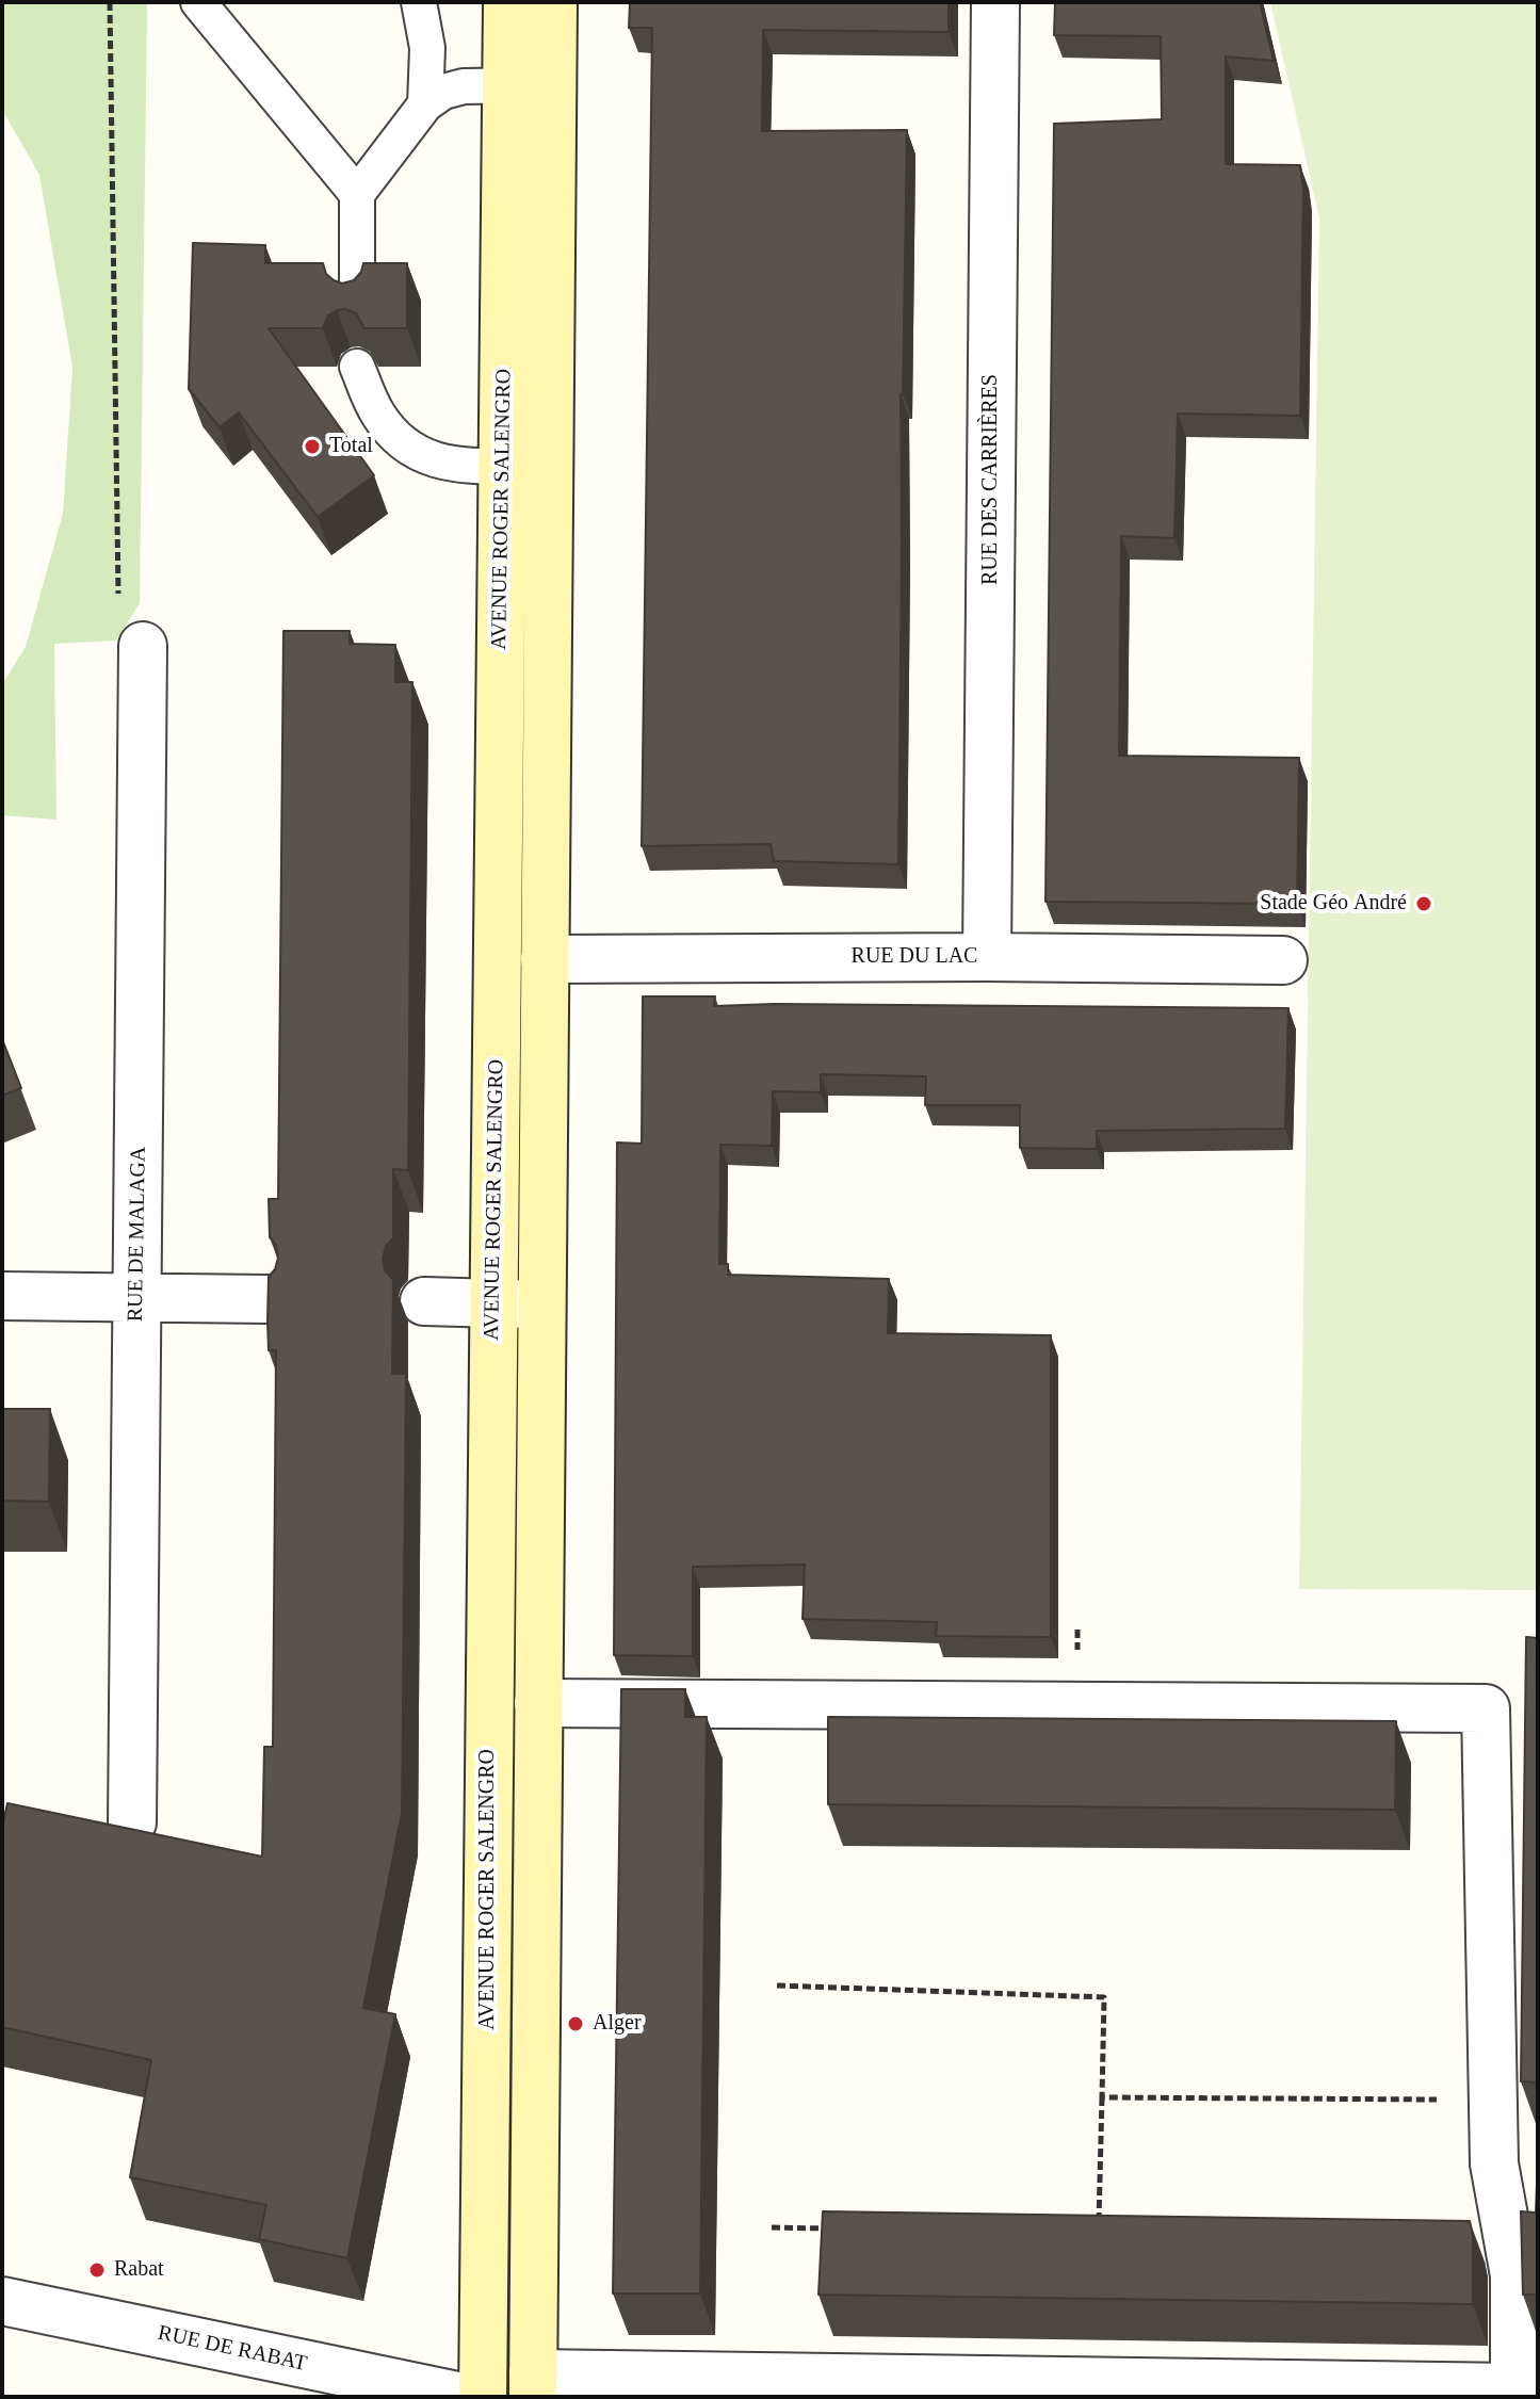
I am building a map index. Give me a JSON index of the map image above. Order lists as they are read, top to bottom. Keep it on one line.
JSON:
{"streets":{"main road":["AVENUE ROGER SALENGRO"],"street":["RUE DES CARRIÈRES","RUE DU LAC","RUE DE MALAGA","RUE DE RABAT"]},"crossings":[["RUE DES CARRIÈRES","RUE DU LAC"]],"places":["Total","Stade Géo André","Alger","Rabat"]}
